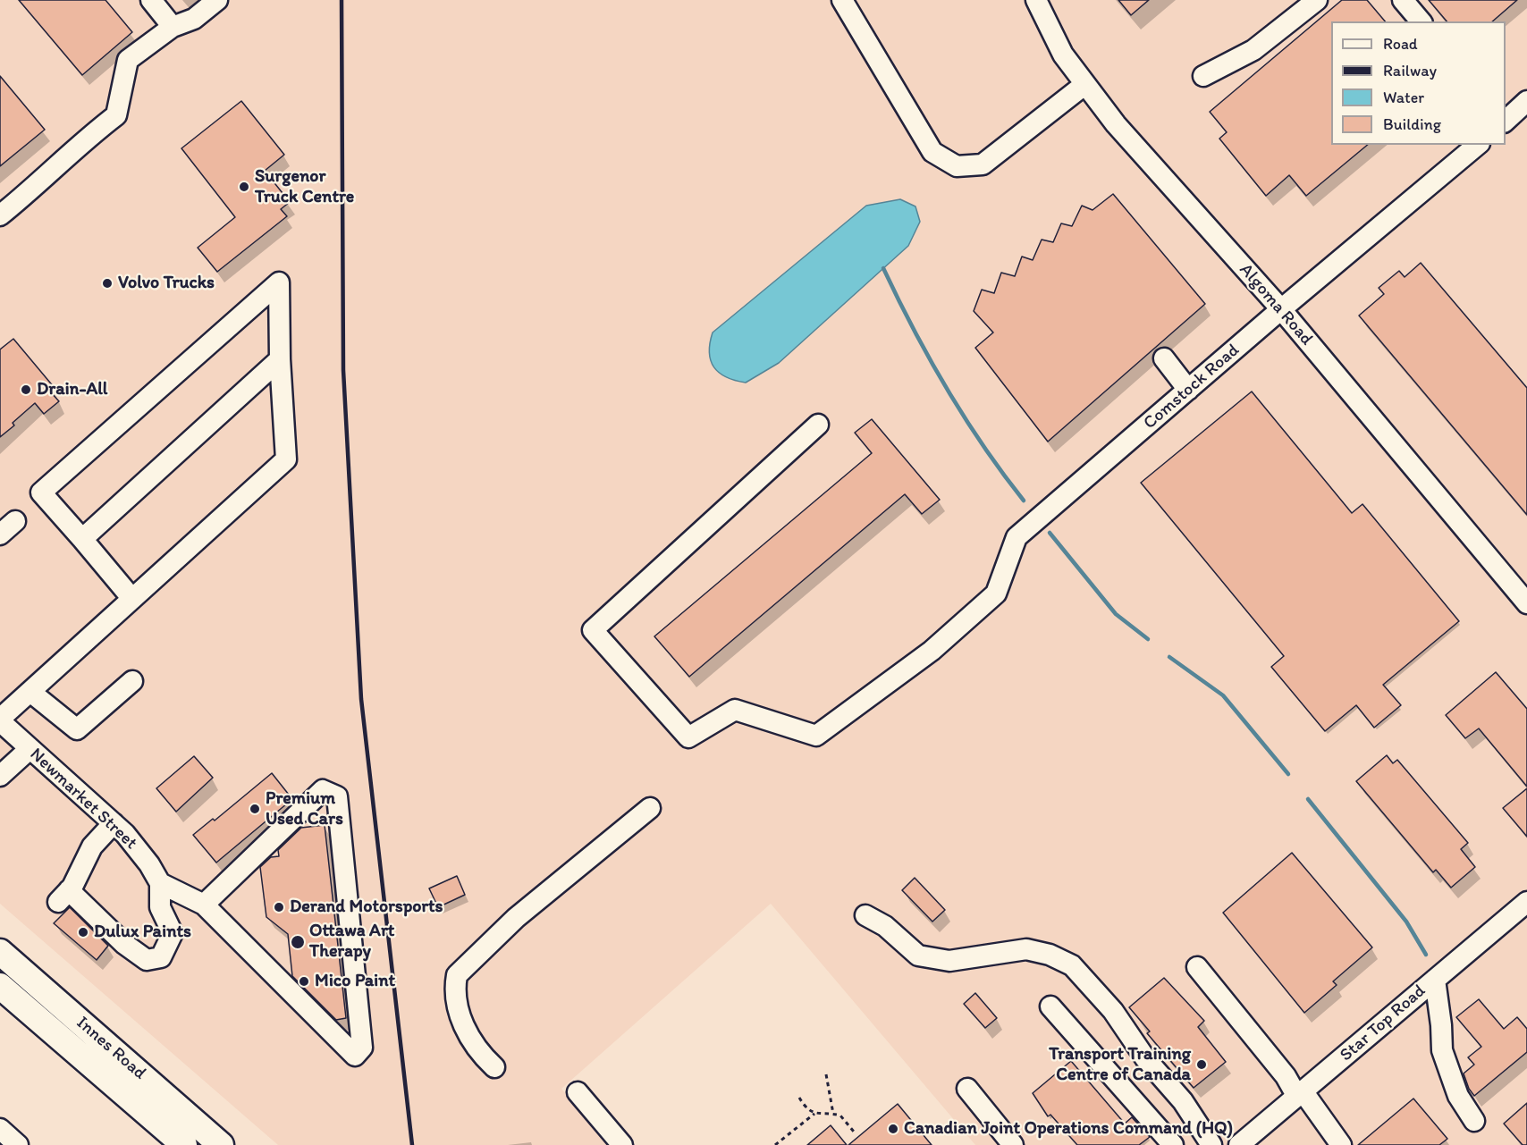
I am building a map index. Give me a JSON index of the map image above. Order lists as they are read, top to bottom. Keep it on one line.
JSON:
{"streets":{"main road":["Innes Road"],"street":["Algoma Road","Comstock Road","Newmarket Street","Star Top Road"]},"crossings":[["Algoma Road","Comstock Road"]],"places":["Surgenor Truck Centre","Volvo Trucks","Drain-All","Premium Used Cars","Derand Motorsports","Dulux Paints","Ottawa Art Therapy","Mico Paint","Transport Training Centre of Canada","Canadian Joint Operations Command (HQ)"],"legend":["Road","Railway","Water","Building"]}
